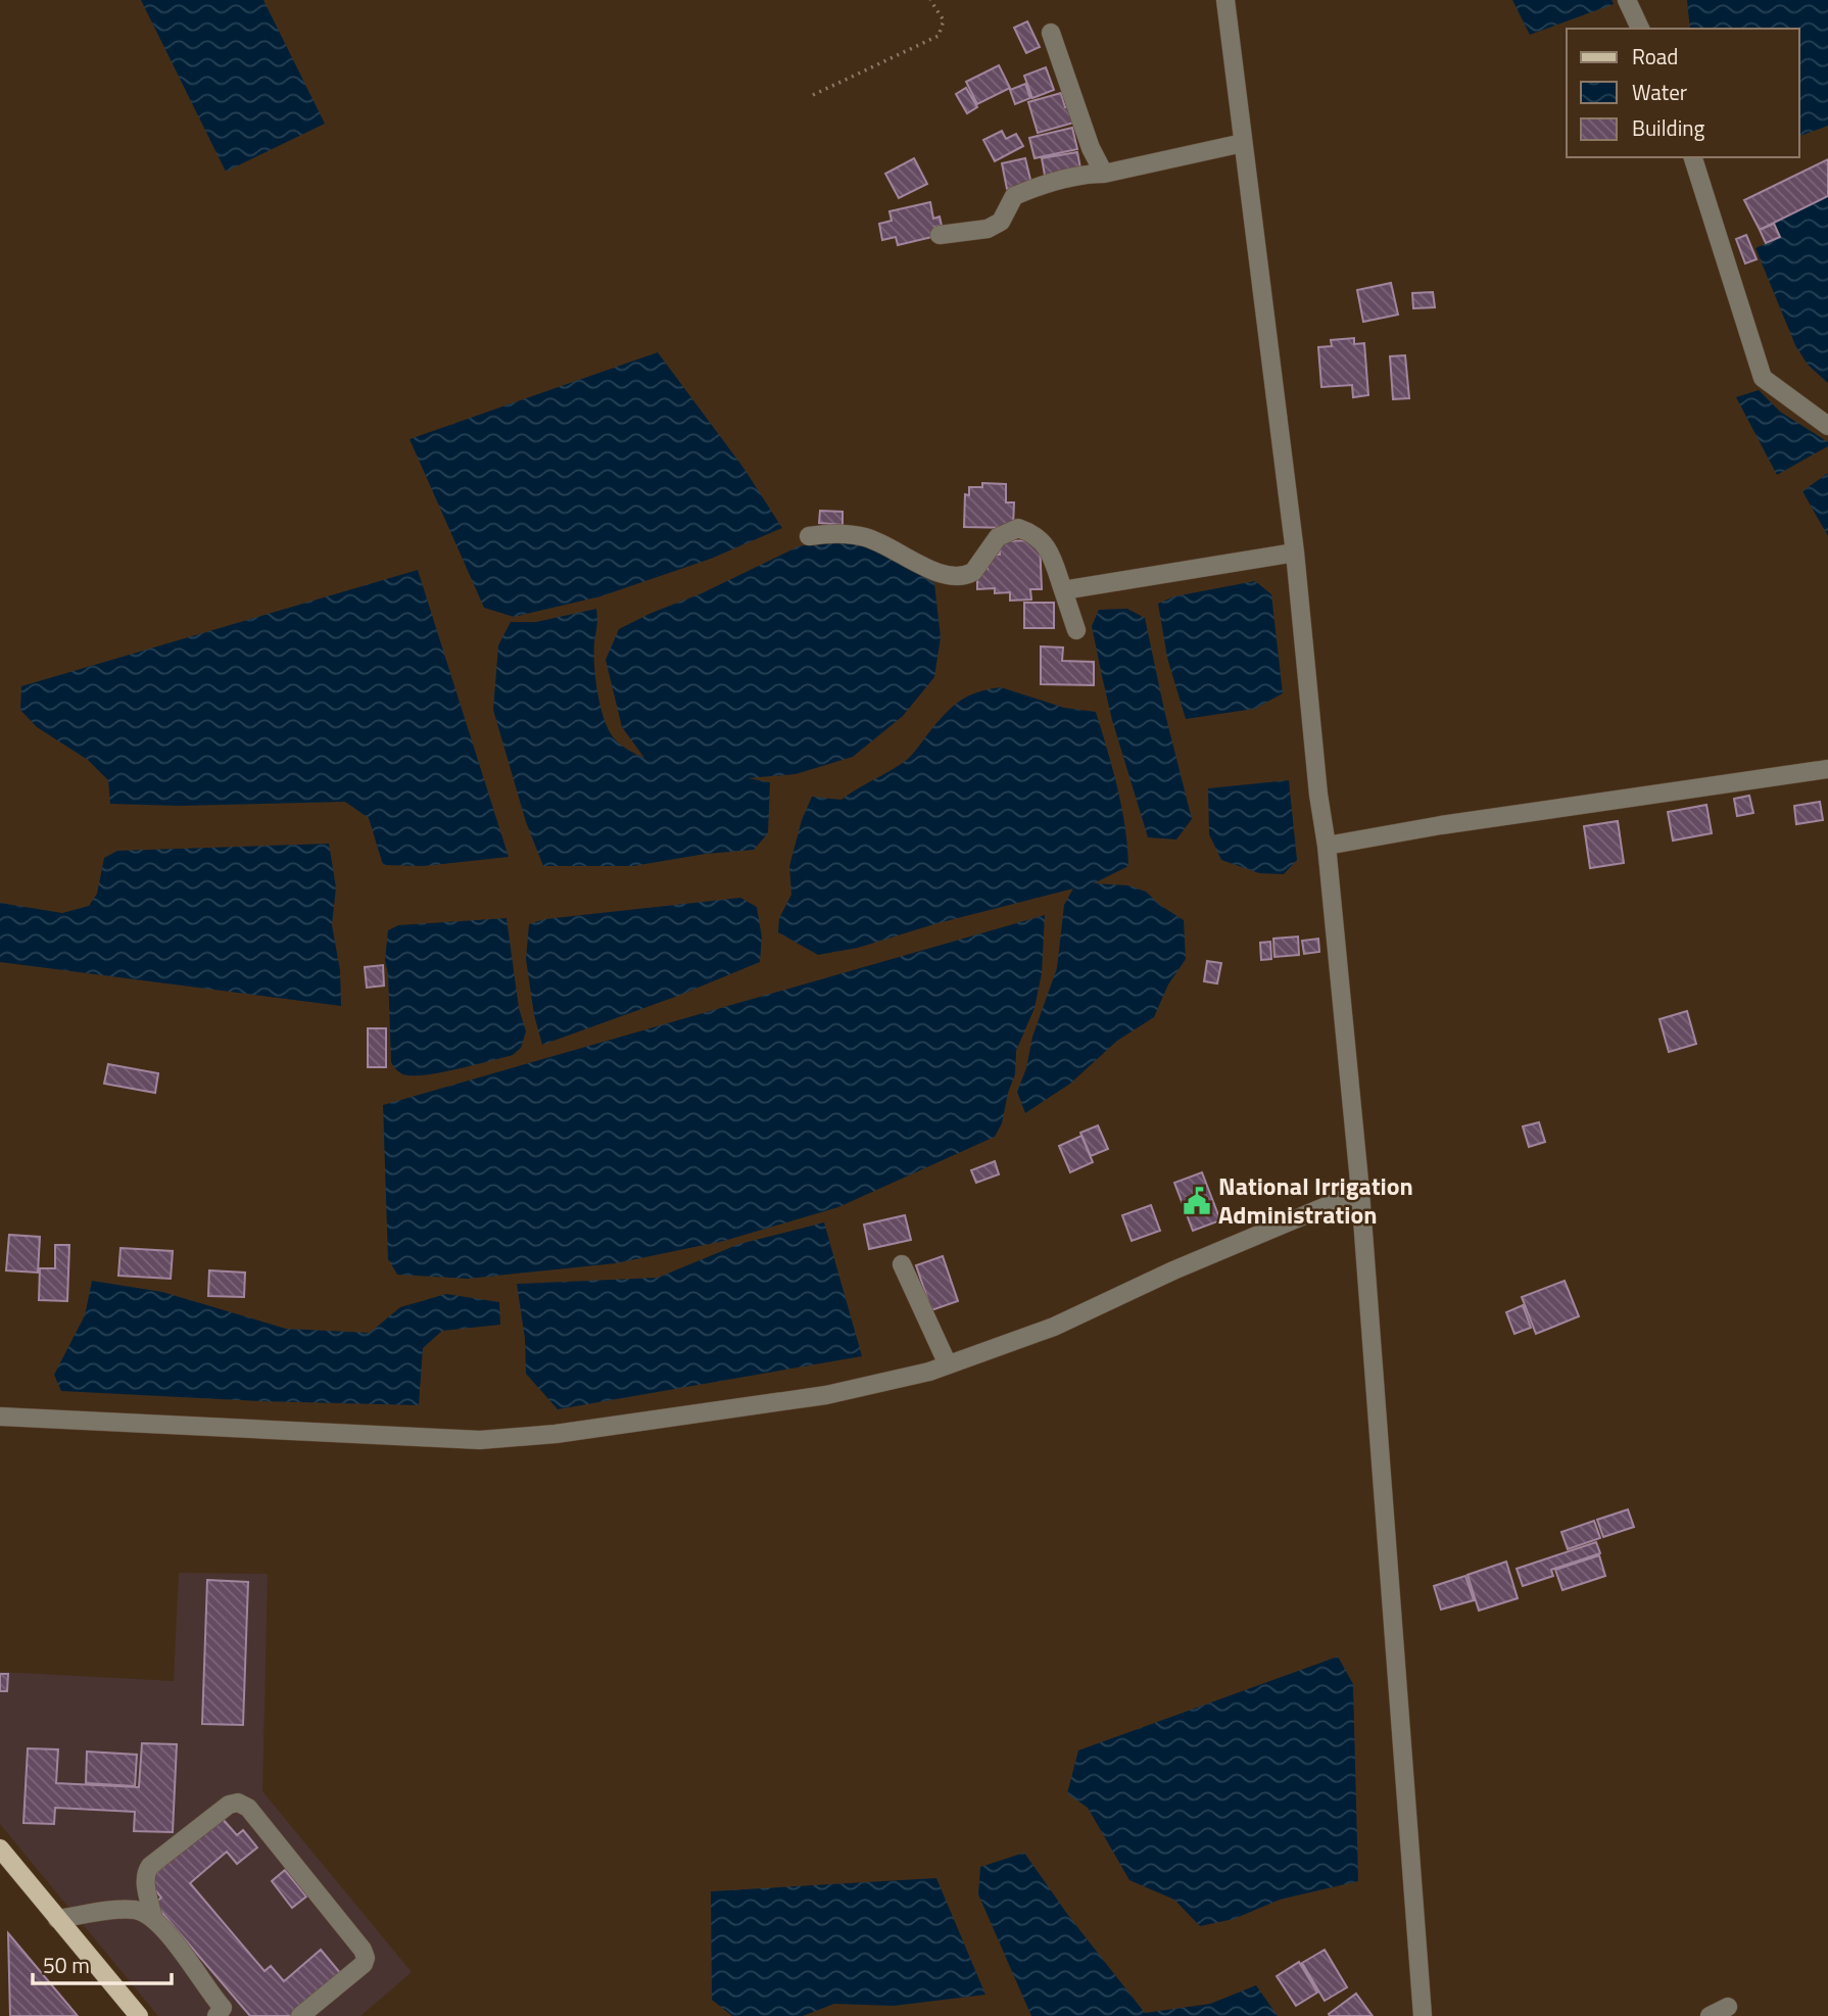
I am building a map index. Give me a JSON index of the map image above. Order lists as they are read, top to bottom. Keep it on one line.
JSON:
{"places":{"public building":["National Irrigation Administration"]},"legend":["Road","Water","Building"],"scale_bar":"50 m"}
